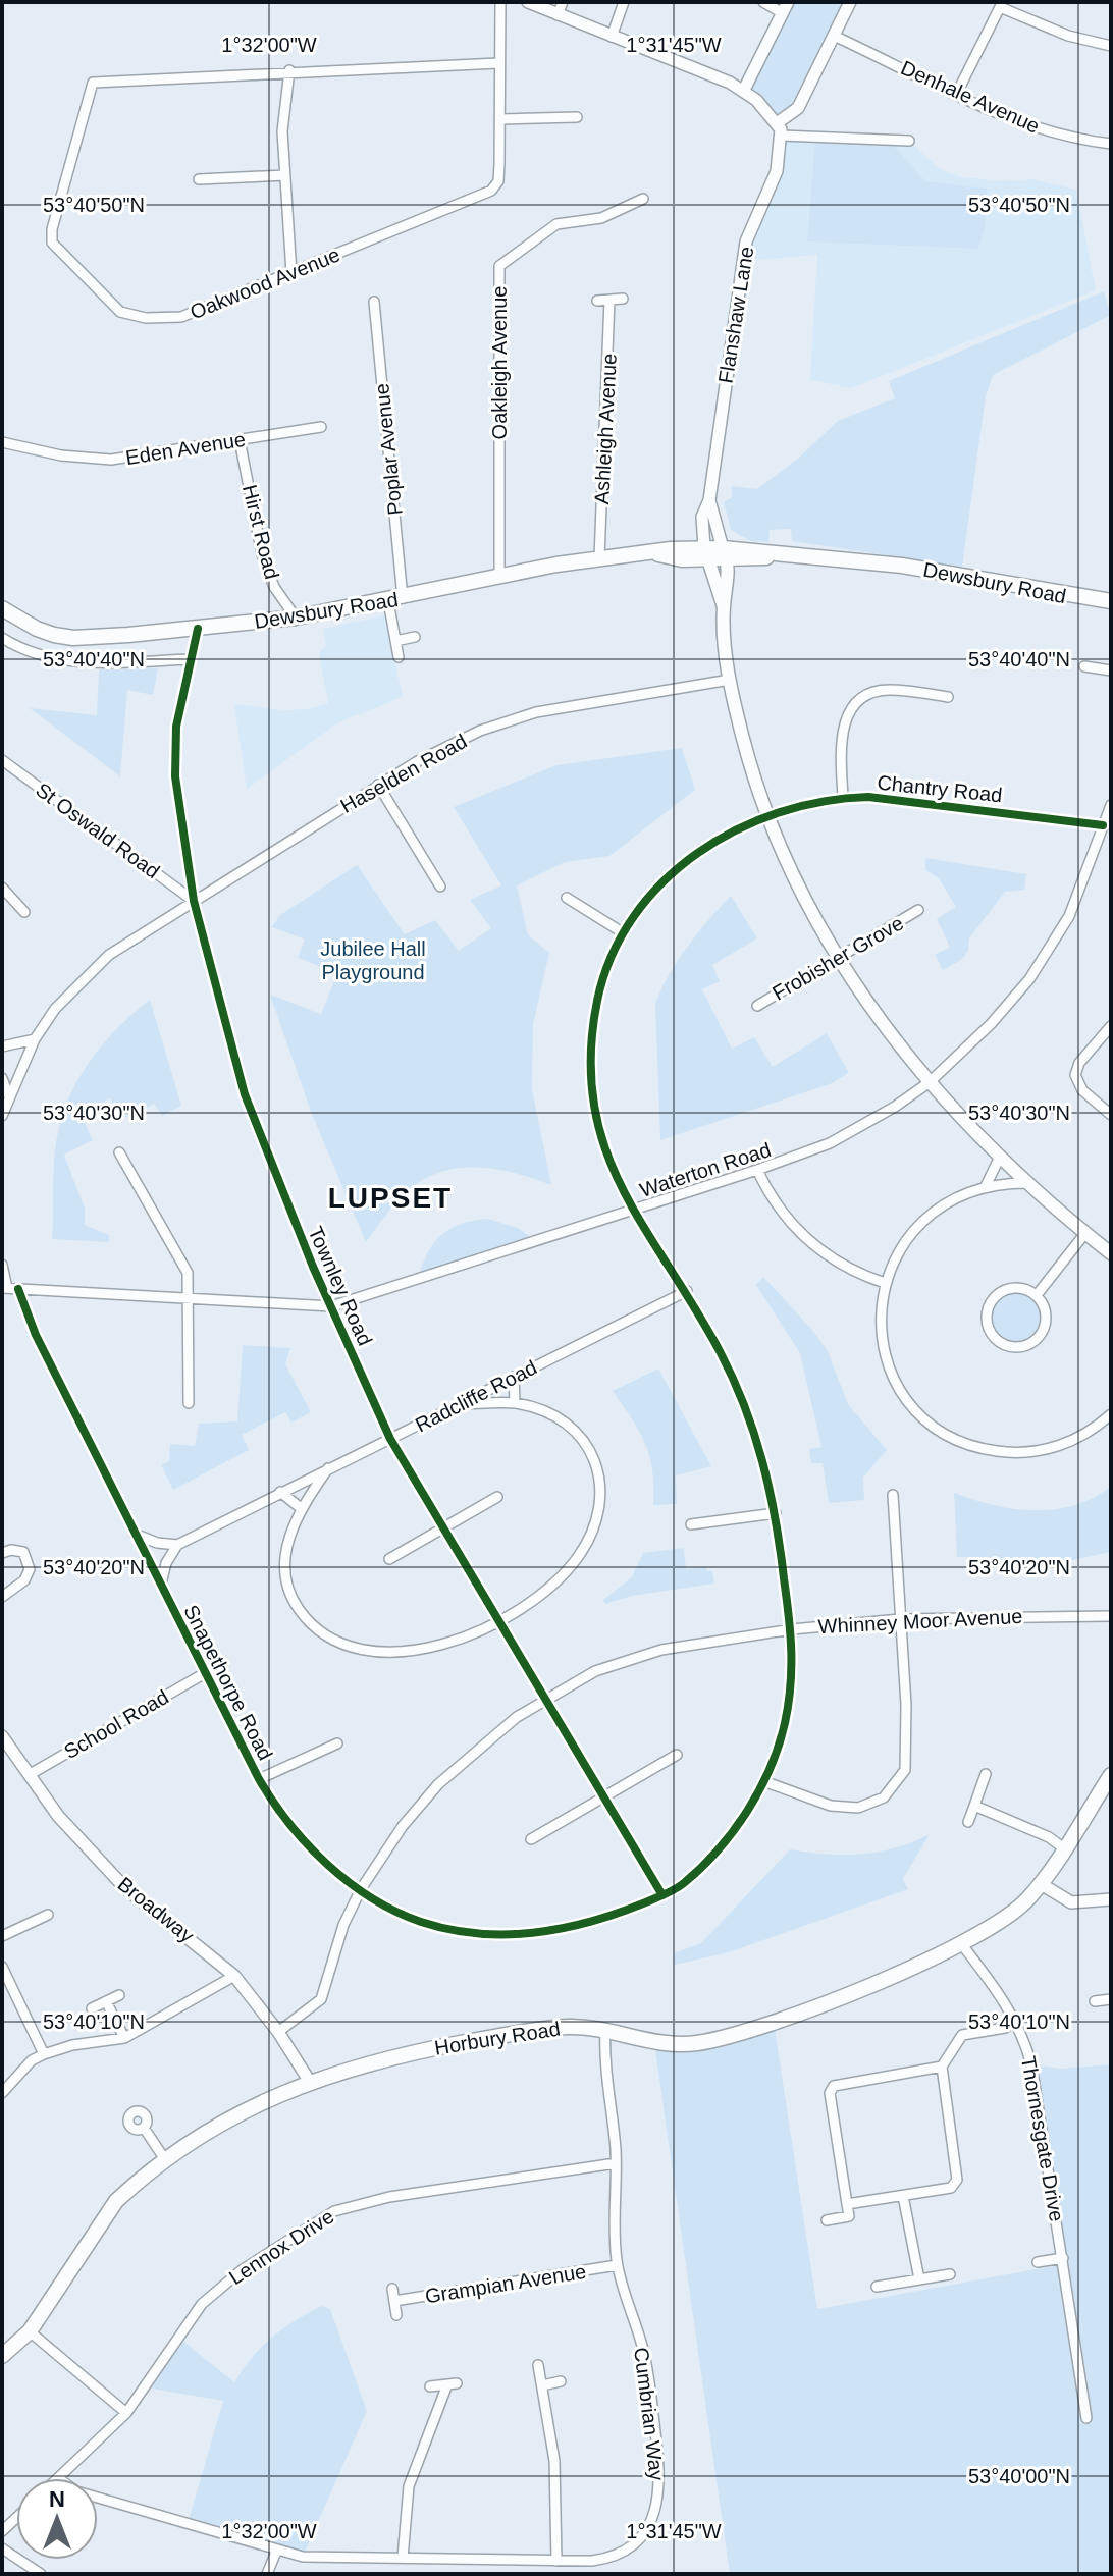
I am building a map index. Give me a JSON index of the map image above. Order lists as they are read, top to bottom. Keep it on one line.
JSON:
{"streets":{"highway":["Dewsbury Road","Horbury Road"],"street":["Denhale Avenue","Oakwood Avenue","Flanshaw Lane","Oakleigh Avenue","Ashleigh Avenue","Eden Avenue","Poplar Avenue","Hirst Road","Haselden Road","Chantry Road","St Oswald Road","Frobisher Grove","Waterton Road","Townley Road","Radcliffe Road","Whinney Moor Avenue","Snapethorpe Road","School Road","Broadway","Thornesgate Drive","Lennox Drive","Grampian Avenue","Cumbrian Way"]},"crossings":[["Flanshaw Lane","Dewsbury Road"],["Oakleigh Avenue","Dewsbury Road"],["Ashleigh Avenue","Dewsbury Road"],["Eden Avenue","Hirst Road"],["Poplar Avenue","Dewsbury Road"],["Hirst Road","Dewsbury Road"],["Dewsbury Road","Townley Road"],["Haselden Road","St Oswald Road"],["Haselden Road","Townley Road"],["Chantry Road","Waterton Road"],["Chantry Road","Radcliffe Road"],["Chantry Road","Whinney Moor Avenue"],["Chantry Road","Snapethorpe Road"],["St Oswald Road","Townley Road"],["Waterton Road","Townley Road"],["Waterton Road","Snapethorpe Road"],["Townley Road","Radcliffe Road"],["Townley Road","Whinney Moor Avenue"],["Townley Road","Snapethorpe Road"],["Whinney Moor Avenue","Snapethorpe Road"],["Whinney Moor Avenue","Broadway"],["Snapethorpe Road","School Road"],["School Road","Broadway"],["Broadway","Horbury Road"],["Horbury Road","Thornesgate Drive"],["Horbury Road","Cumbrian Way"],["Lennox Drive","Cumbrian Way"],["Grampian Avenue","Cumbrian Way"]],"districts":["LUPSET"],"parks":["Jubilee Hall Playground"],"north":"top","coordinates":["1°32'00\"W","1°31'45\"W","53°40'50\"N","53°40'40\"N","53°40'30\"N","53°40'20\"N","53°40'10\"N","53°40'00\"N"]}
